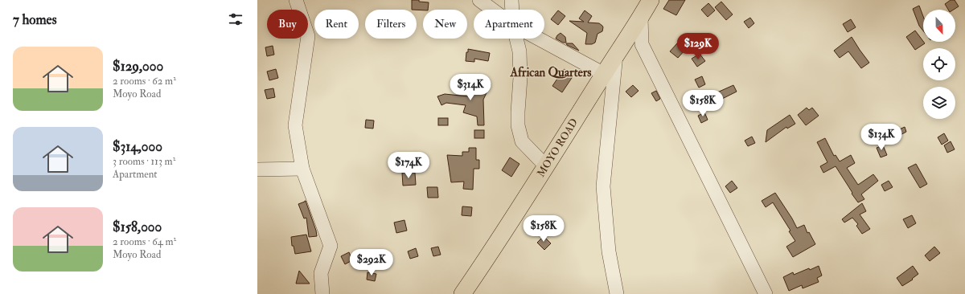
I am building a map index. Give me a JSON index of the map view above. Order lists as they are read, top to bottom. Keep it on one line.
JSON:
{"streets":{"main road":["MOYO ROAD"]},"districts":["African Quarters"],"north":"bottom","page":{"heading":"7 homes","chip":["Buy","Rent","Filters","New","Apartment"],"price":["$129K","$314K","$158K","$134K","$174K","$158K","$292K"],"list":[{"name":"$129,000","note":"2 rooms · 62 m² · Moyo Road"},{"name":"$314,000","note":"3 rooms · 113 m² · Apartment"},{"name":"$158,000","note":"2 rooms · 64 m² · Moyo Road"}]}}
